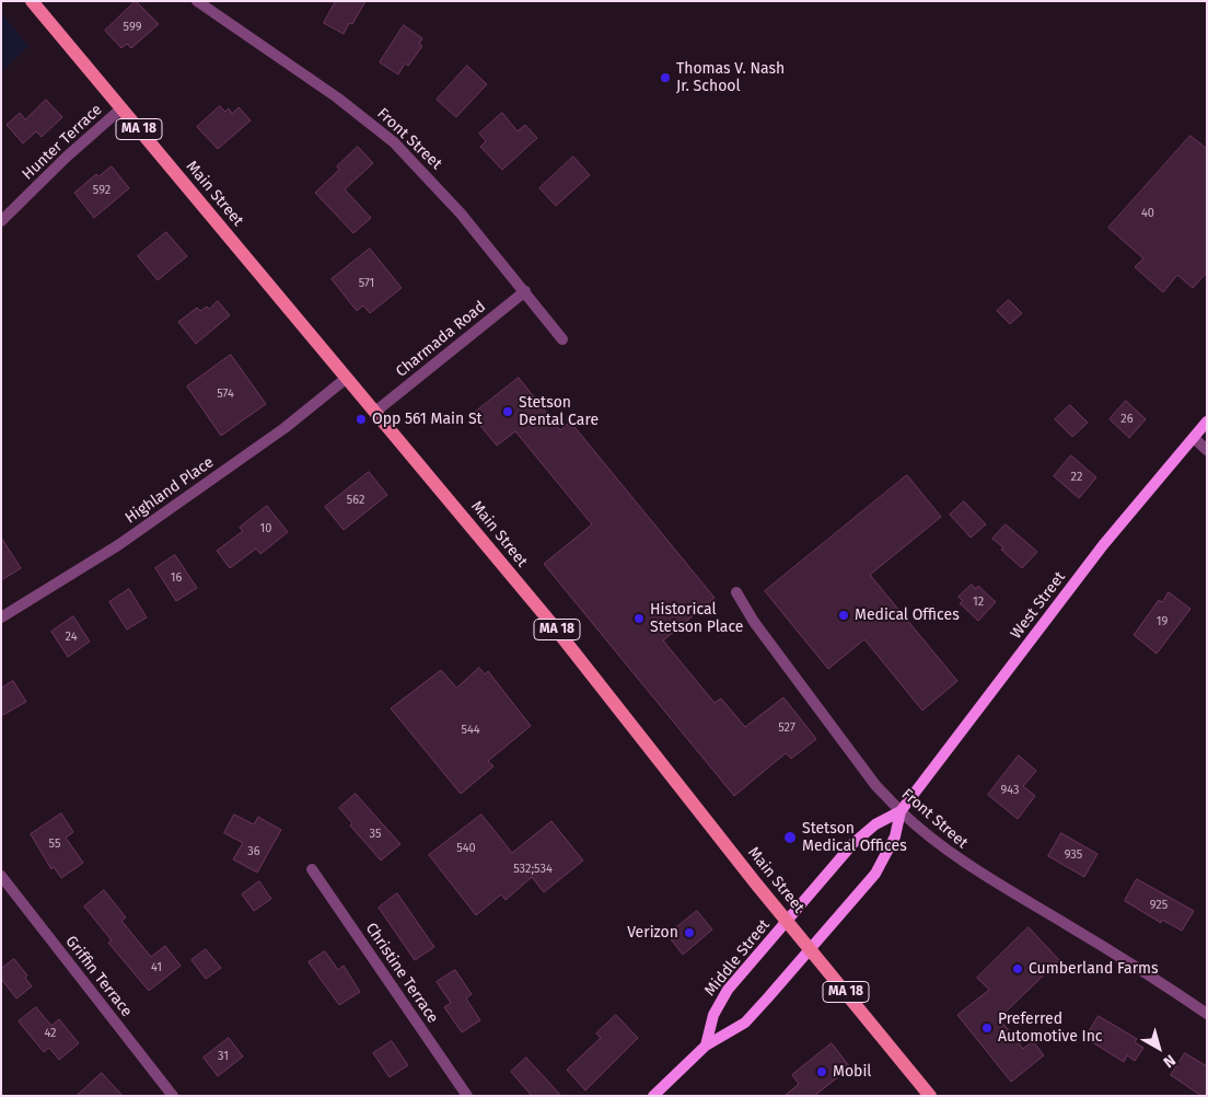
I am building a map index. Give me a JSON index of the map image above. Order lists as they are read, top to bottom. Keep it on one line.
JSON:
{"streets":{"main road":["MA 18","Main Street","West Street","Middle Street"],"street":["Front Street","Hunter Terrace","Charmada Road","Highland Place","Christine Terrace","Griffin Terrace"]},"crossings":[["Front Street","Charmada Road"],["Front Street","West Street"],["Front Street","Middle Street"],["Hunter Terrace","Main Street"],["Main Street","Charmada Road"],["Main Street","Highland Place"],["Main Street","Middle Street"],["West Street","Middle Street"]],"places":["Thomas V. Nash Jr. School","Stetson Dental Care","Opp 561 Main St","Medical Offices","Historical Stetson Place","Stetson Medical Offices","Verizon","Cumberland Farms","Preferred Automotive Inc","Mobil"],"house_numbers":["599","592","40","571","574","26","22","562","10","16","12","19","24","527","544","943","35","55","540","36","935","532;534","925","41","42","31"],"north":"bottom right"}
